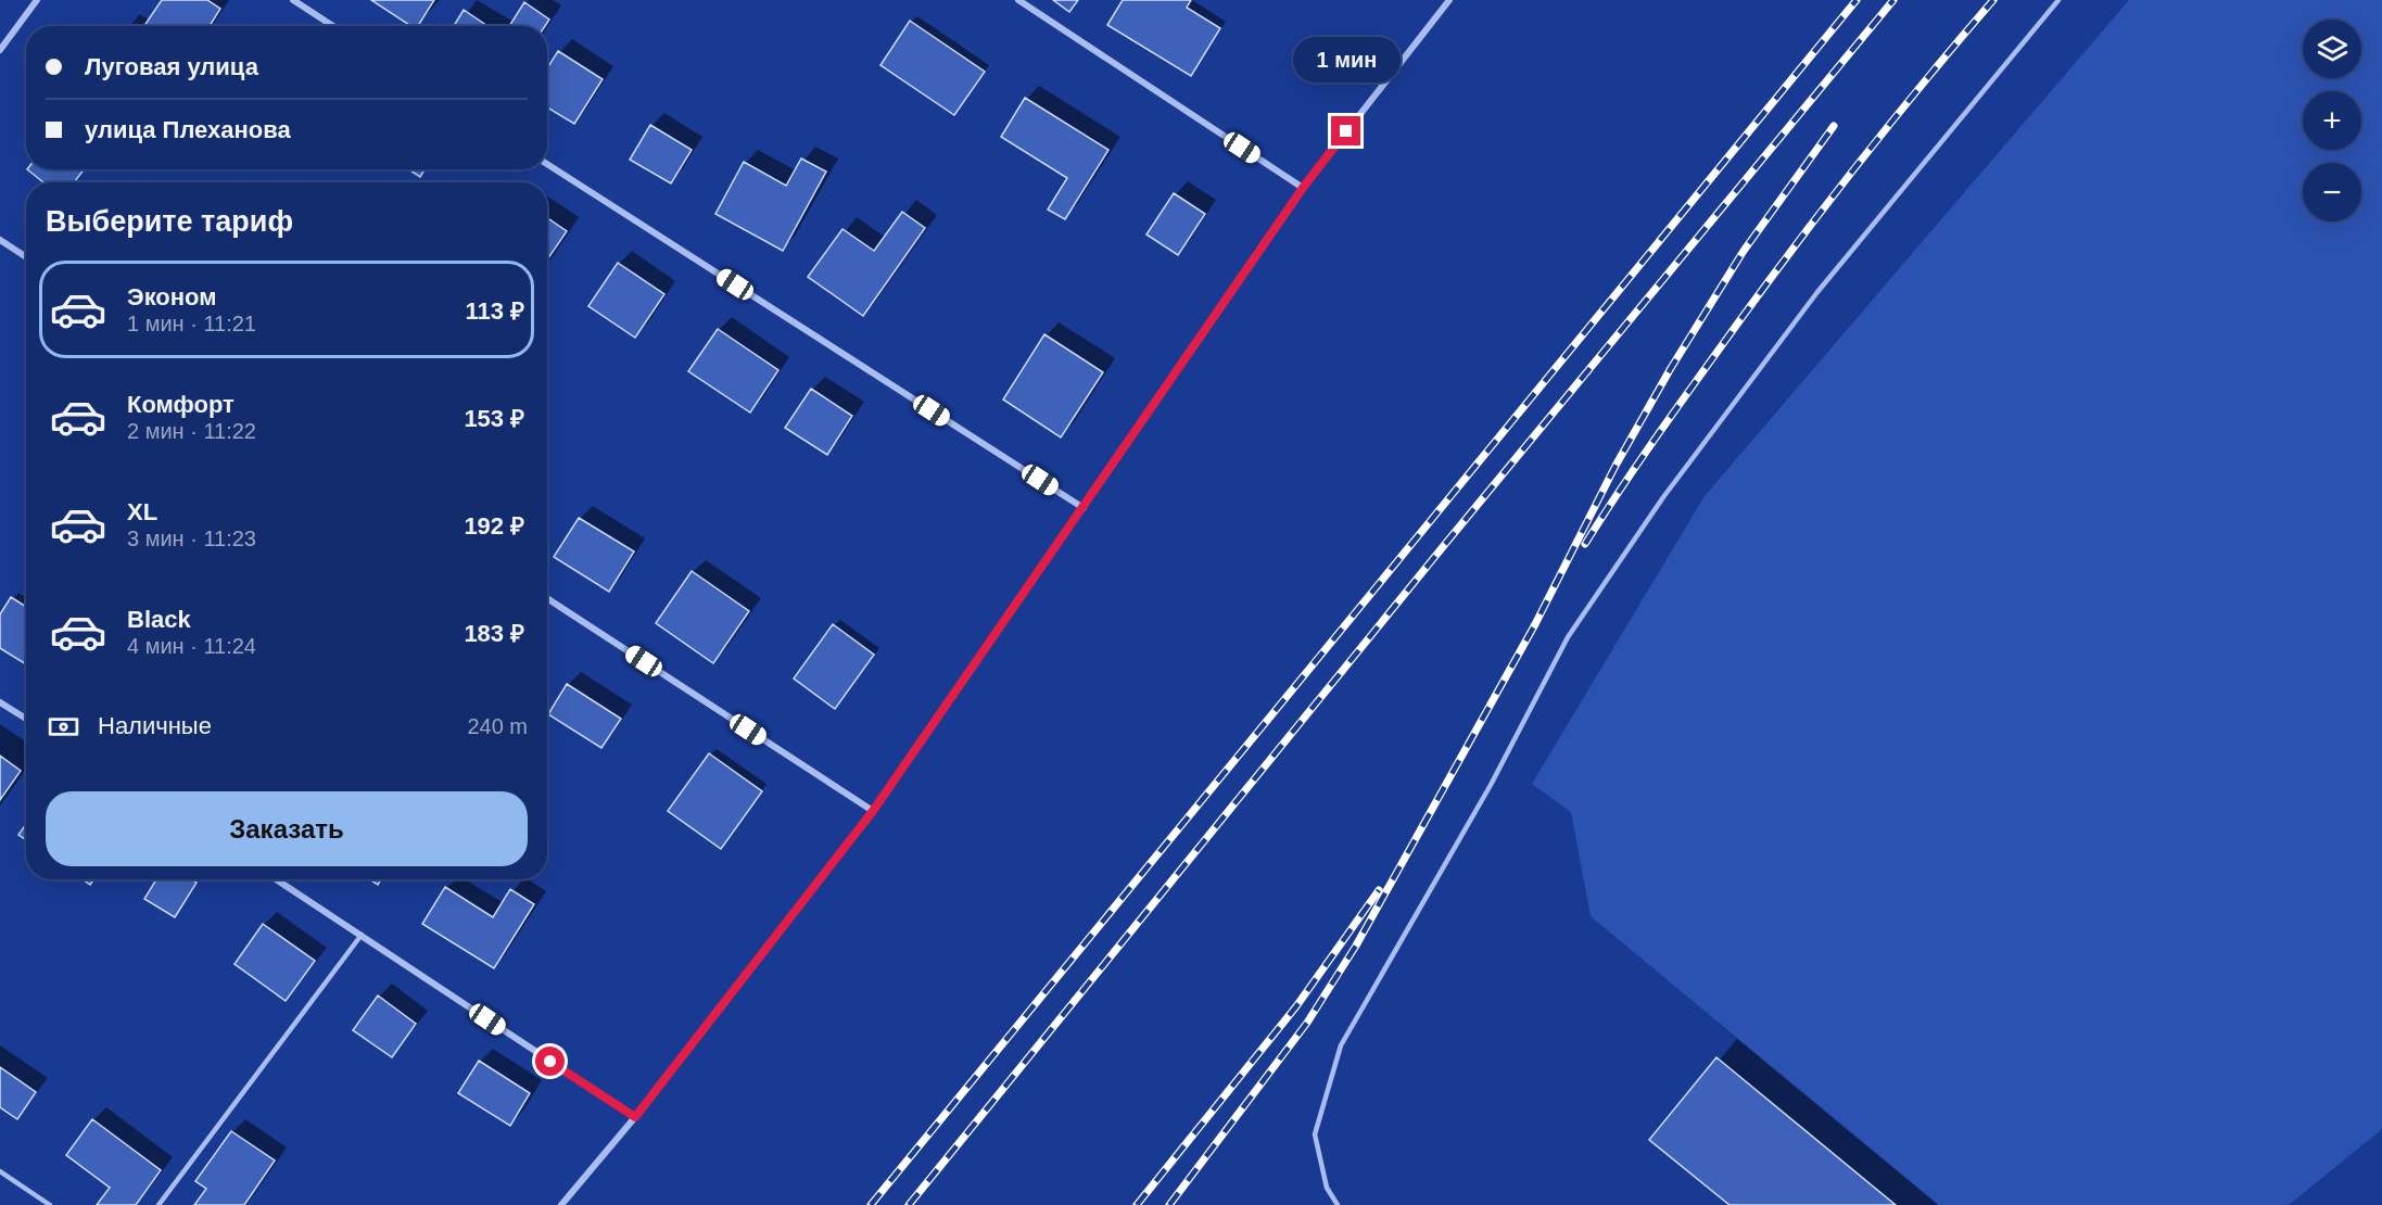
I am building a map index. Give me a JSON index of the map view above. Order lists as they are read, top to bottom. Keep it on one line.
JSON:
{"page":{"map_buttons":["+","−"],"banner":["Луговая улица","улица Плеханова"],"bubble":"1 мин","heading":"Выберите тариф","list":[{"name":"Эконом","note":"1 мин · 11:21","value":"113 ₽"},{"name":"Комфорт","note":"2 мин · 11:22","value":"153 ₽"},{"name":"XL","note":"3 мин · 11:23","value":"192 ₽"},{"name":"Black","note":"4 мин · 11:24","value":"183 ₽"}],"pay":["Наличные","240 m"],"buttons":"Заказать"}}
